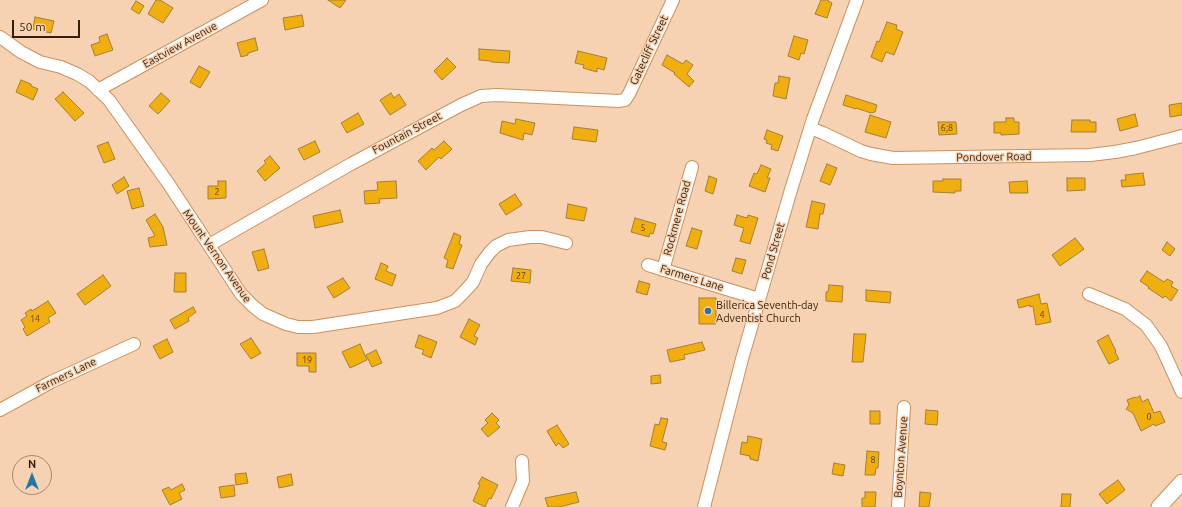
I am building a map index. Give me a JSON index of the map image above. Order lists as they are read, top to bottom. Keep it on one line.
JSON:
{"streets":{"street":["Eastview Avenue","Gatecliff Street","Fountain Street","Pondover Road","Rockmere Road","Pond Street","Mount Vernon Avenue","Farmers Lane","Boynton Avenue"]},"crossings":[["Eastview Avenue","Mount Vernon Avenue"],["Gatecliff Street","Fountain Street"],["Fountain Street","Mount Vernon Avenue"],["Pondover Road","Pond Street"],["Rockmere Road","Farmers Lane"],["Pond Street","Farmers Lane"]],"places":["Billerica Seventh-day Adventist Church"],"house_numbers":["6;8","2","5","27","4","14","19","0","8"],"scale_bar":"50 m","north":"top"}
